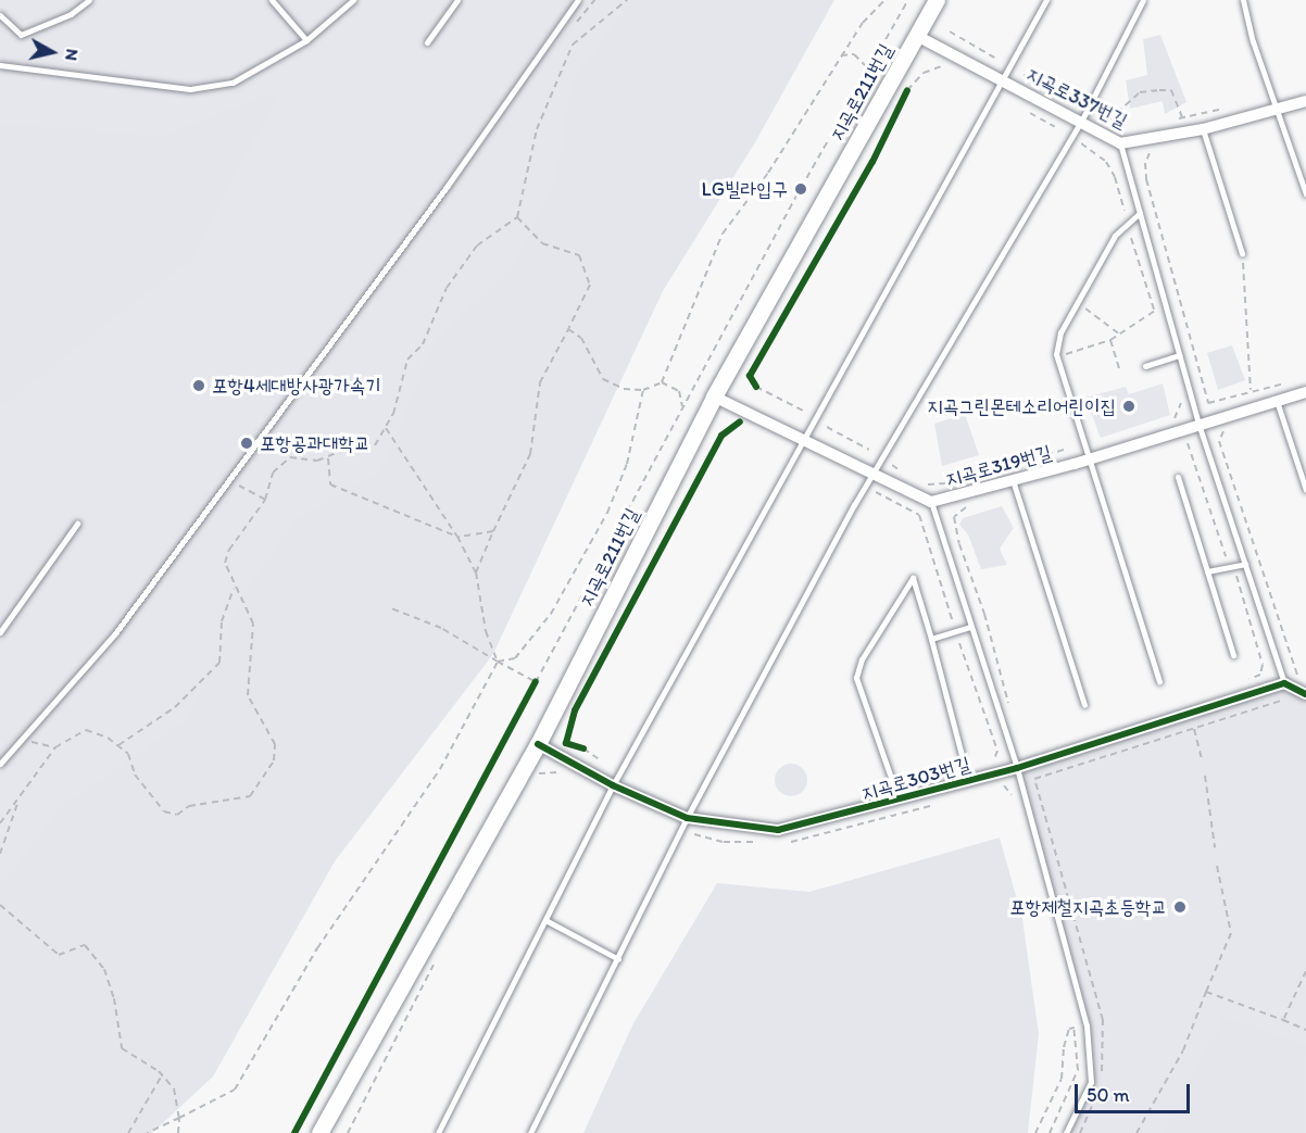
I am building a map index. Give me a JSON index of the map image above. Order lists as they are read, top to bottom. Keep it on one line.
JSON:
{"streets":{"main road":["지곡로211번길"],"street":["지곡로337번길","지곡로319번길","지곡로303번길"]},"crossings":[["지곡로211번길","지곡로337번길"],["지곡로211번길","지곡로319번길"],["지곡로211번길","지곡로303번길"]],"places":["LG빌라입구","포항4세대방사광가속기","지곡그린몬테소리어린이집","포항공과대학교","포항제철지곡초등학교"],"scale_bar":"50 m","north":"right"}
